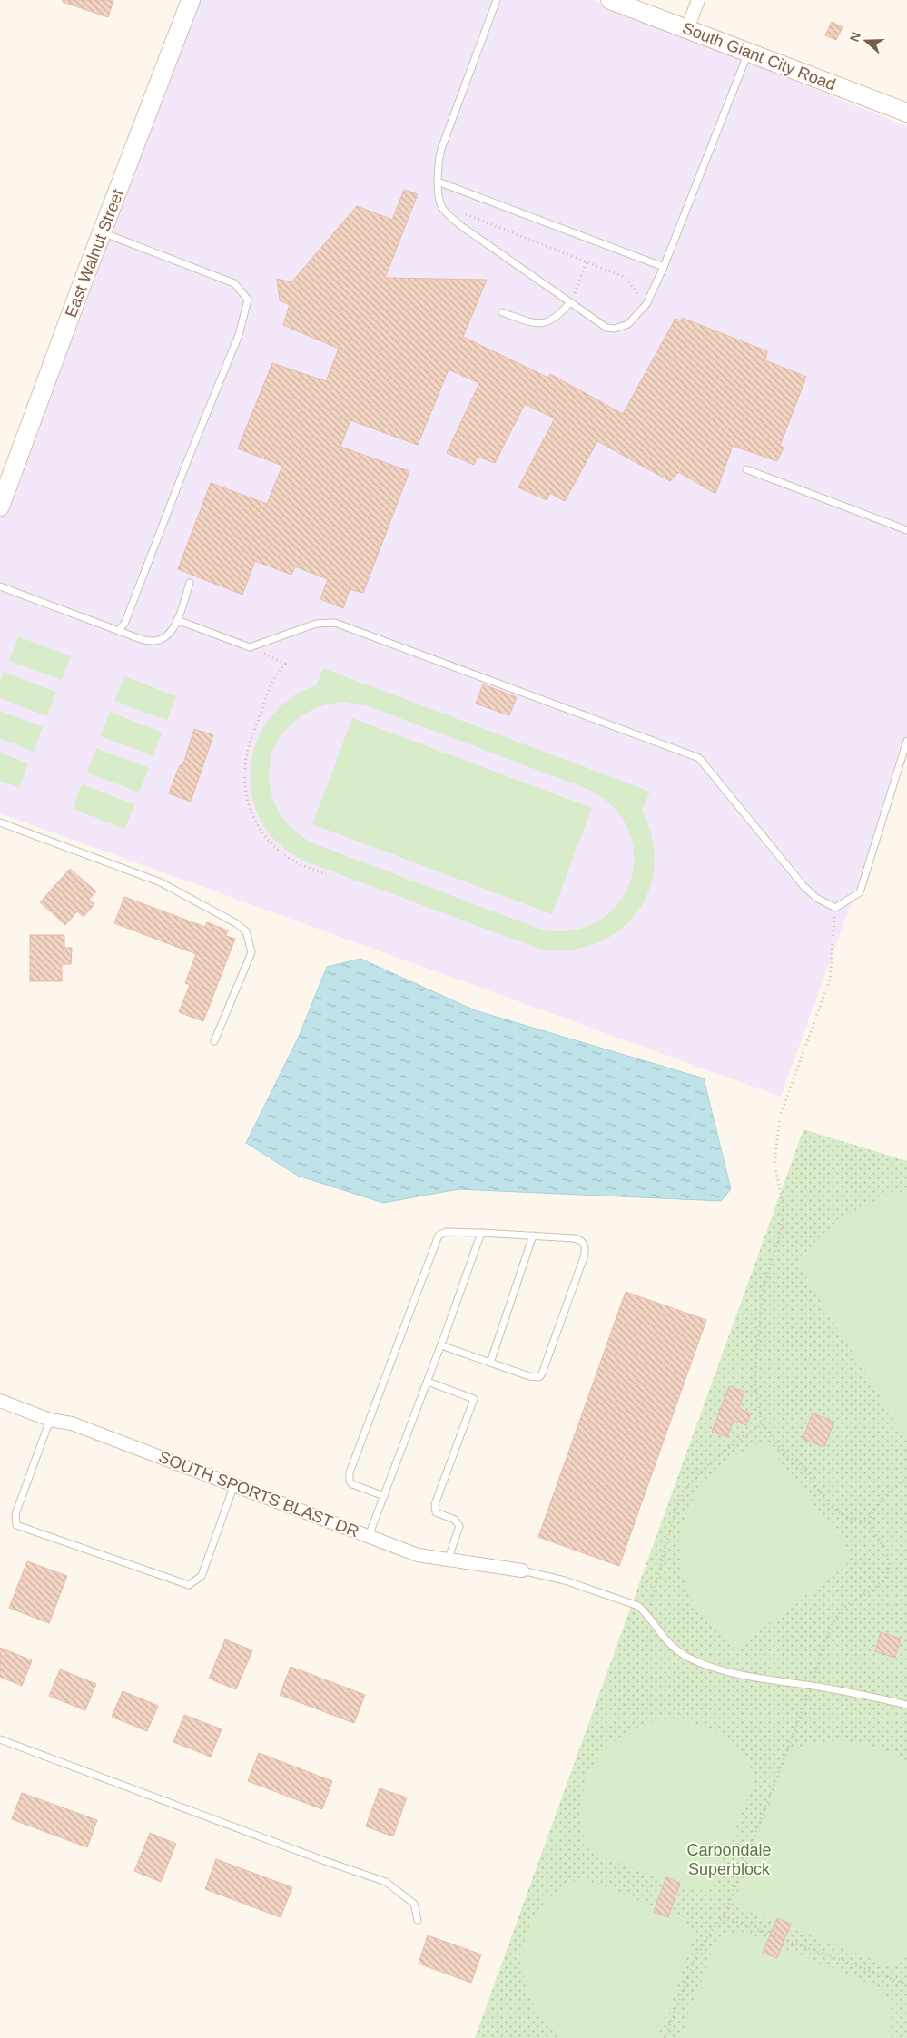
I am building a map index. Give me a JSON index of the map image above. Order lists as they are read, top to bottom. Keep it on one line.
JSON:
{"streets":{"street":["South Giant City Road","East Walnut Street","SOUTH SPORTS BLAST DR"]},"parks":["Carbondale Superblock"],"north":"left"}
